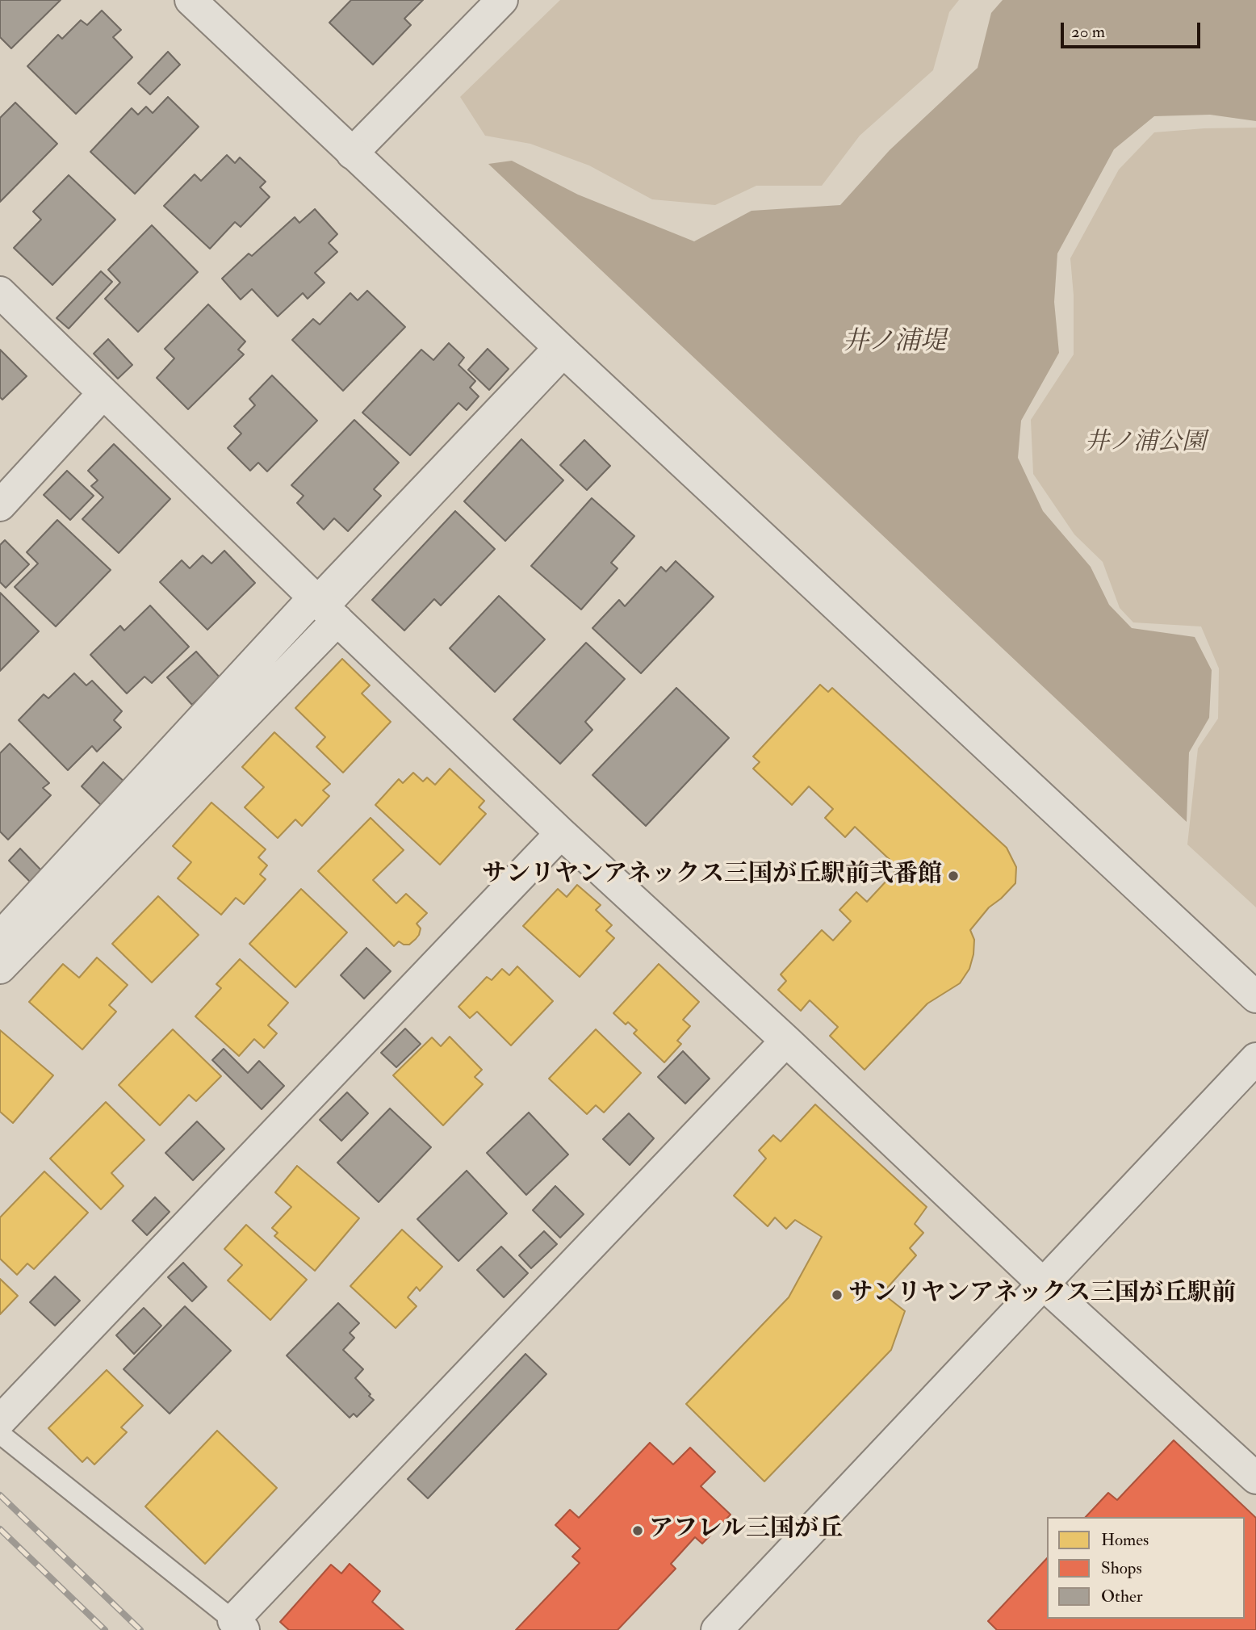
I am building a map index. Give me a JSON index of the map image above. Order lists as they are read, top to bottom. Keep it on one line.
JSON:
{"water":["井ノ浦堤"],"parks":["井ノ浦公園"],"places":["サンリヤンアネックス三国が丘駅前弐番館","サンリヤンアネックス三国が丘駅前","アフレル三国が丘"],"legend":["Homes","Shops","Other"],"scale_bar":"20 m"}
